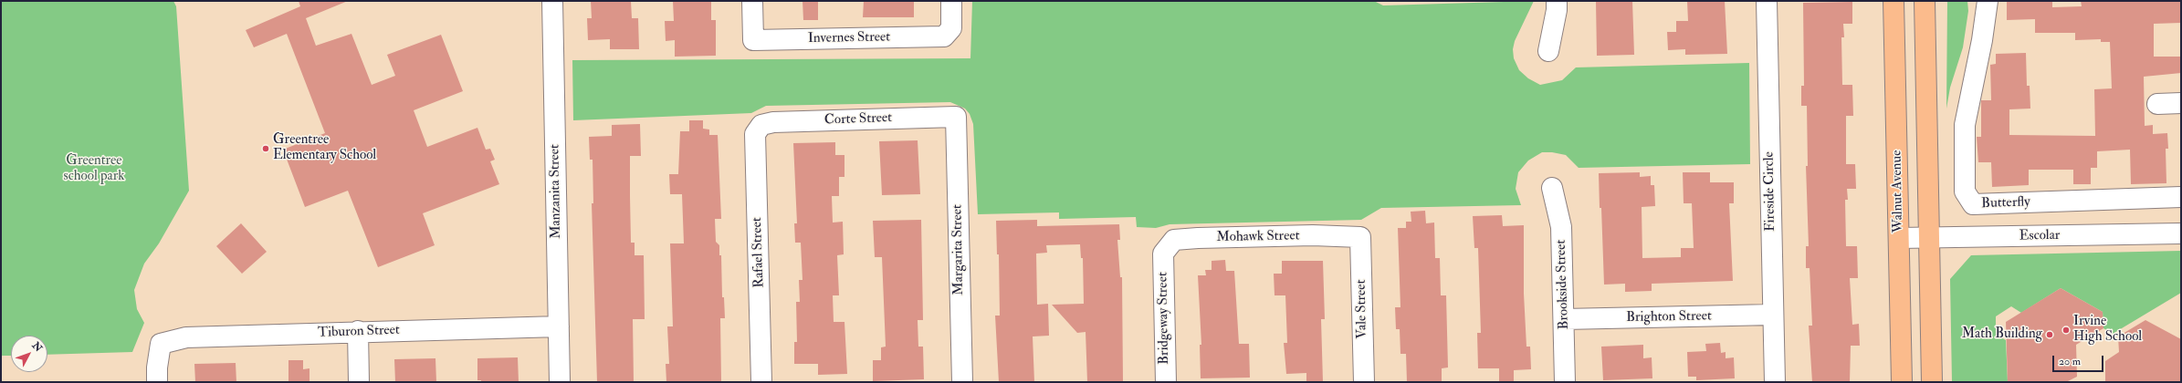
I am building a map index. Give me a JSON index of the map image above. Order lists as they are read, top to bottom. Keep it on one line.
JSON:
{"streets":{"main road":["Walnut Avenue"],"street":["Invernes Street","Corte Street","Manzanita Street","Fireside Circle","Butterfly","Escolar","Mohawk Street","Margarita Street","Rafael Street","Brookside Street","Vale Street","Brighton Street","Bridgeway Street","Tiburon Street"]},"crossings":[["Corte Street","Margarita Street"],["Corte Street","Rafael Street"],["Manzanita Street","Tiburon Street"],["Fireside Circle","Brighton Street"],["Walnut Avenue","Escolar"],["Mohawk Street","Vale Street"],["Mohawk Street","Bridgeway Street"],["Brookside Street","Brighton Street"]],"parks":["Greentree school park"],"places":["Greentree Elementary School","Irvine High School","Math Building"],"scale_bar":"20 m","north":"top right"}
